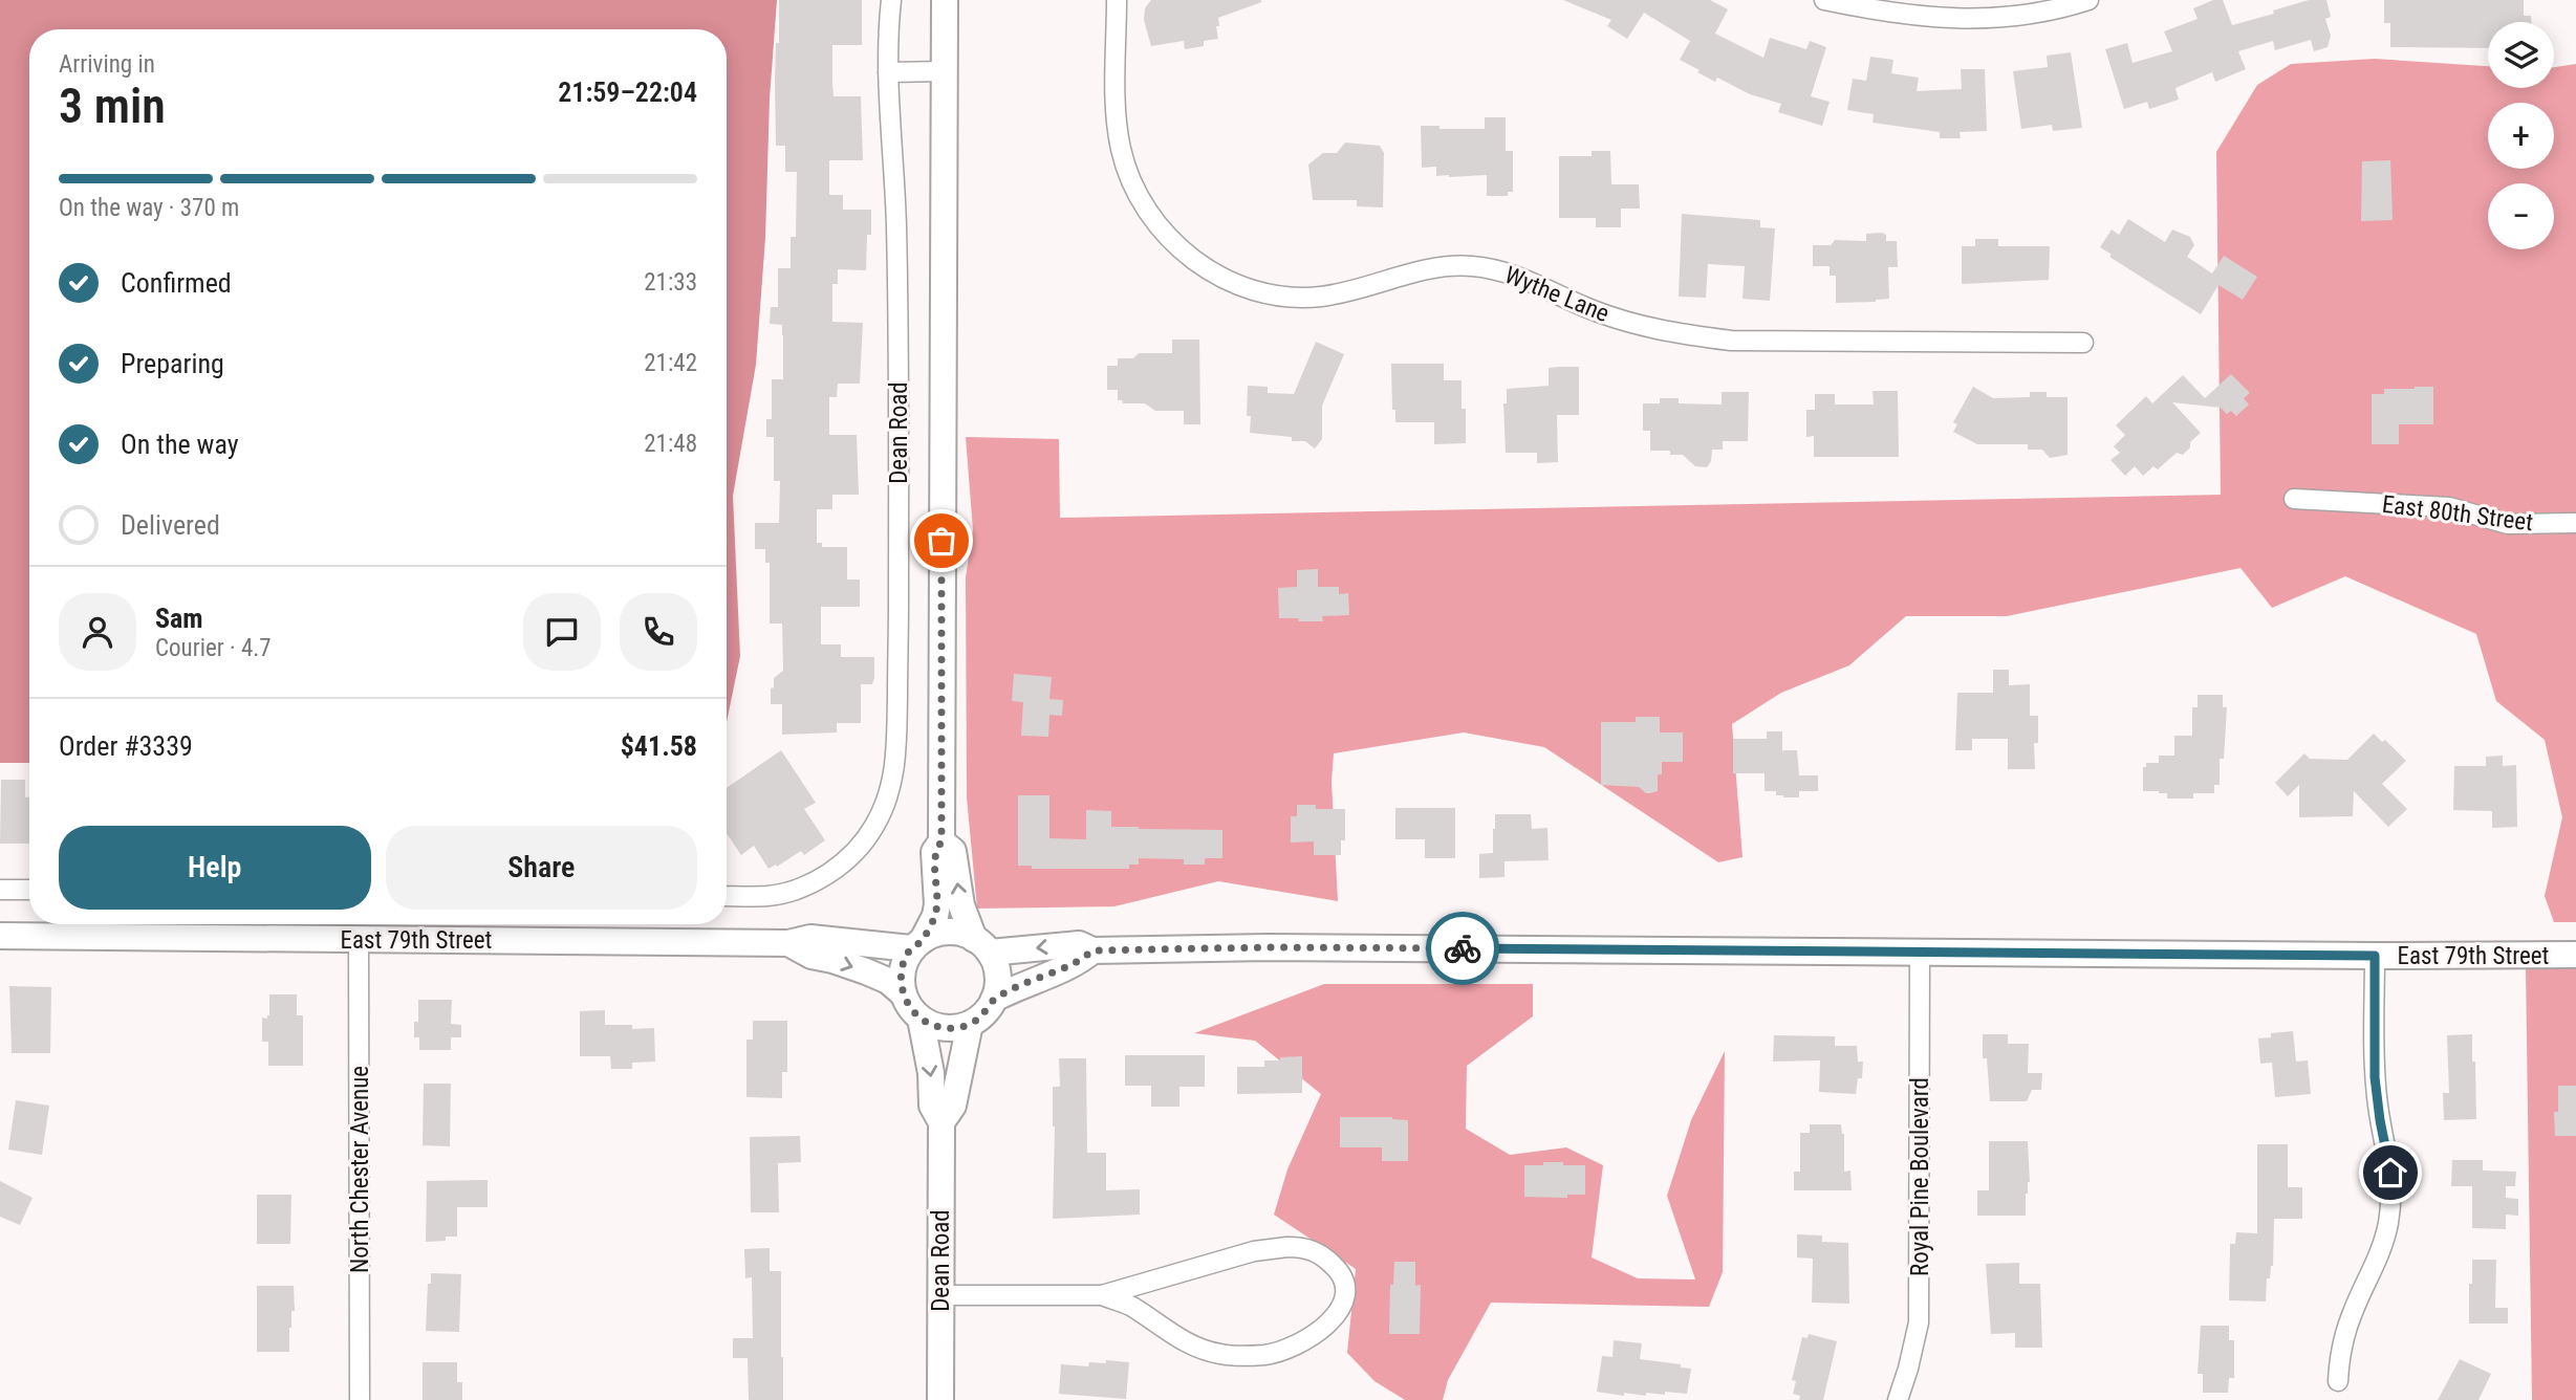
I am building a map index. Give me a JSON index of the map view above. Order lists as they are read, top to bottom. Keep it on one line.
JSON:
{"streets":{"street":["Wythe Lane","Dean Road","East 80th Street","East 79th Street","North Chester Avenue","Royal Pine Boulevard"]},"crossings":[["Dean Road","East 79th Street"],["East 79th Street","North Chester Avenue"],["East 79th Street","Royal Pine Boulevard"]],"page":{"map_buttons":["+","−"],"heading":["3 min","Arriving in","21:59–22:04"],"panel":["Sam","Courier · 4.7","Order #3339","$41.58"],"bar":"On the way · 370 m","list":[["Confirmed","21:33"],["Preparing","21:42"],["On the way","21:48"],"Delivered"],"buttons":["Help","Share"]}}
